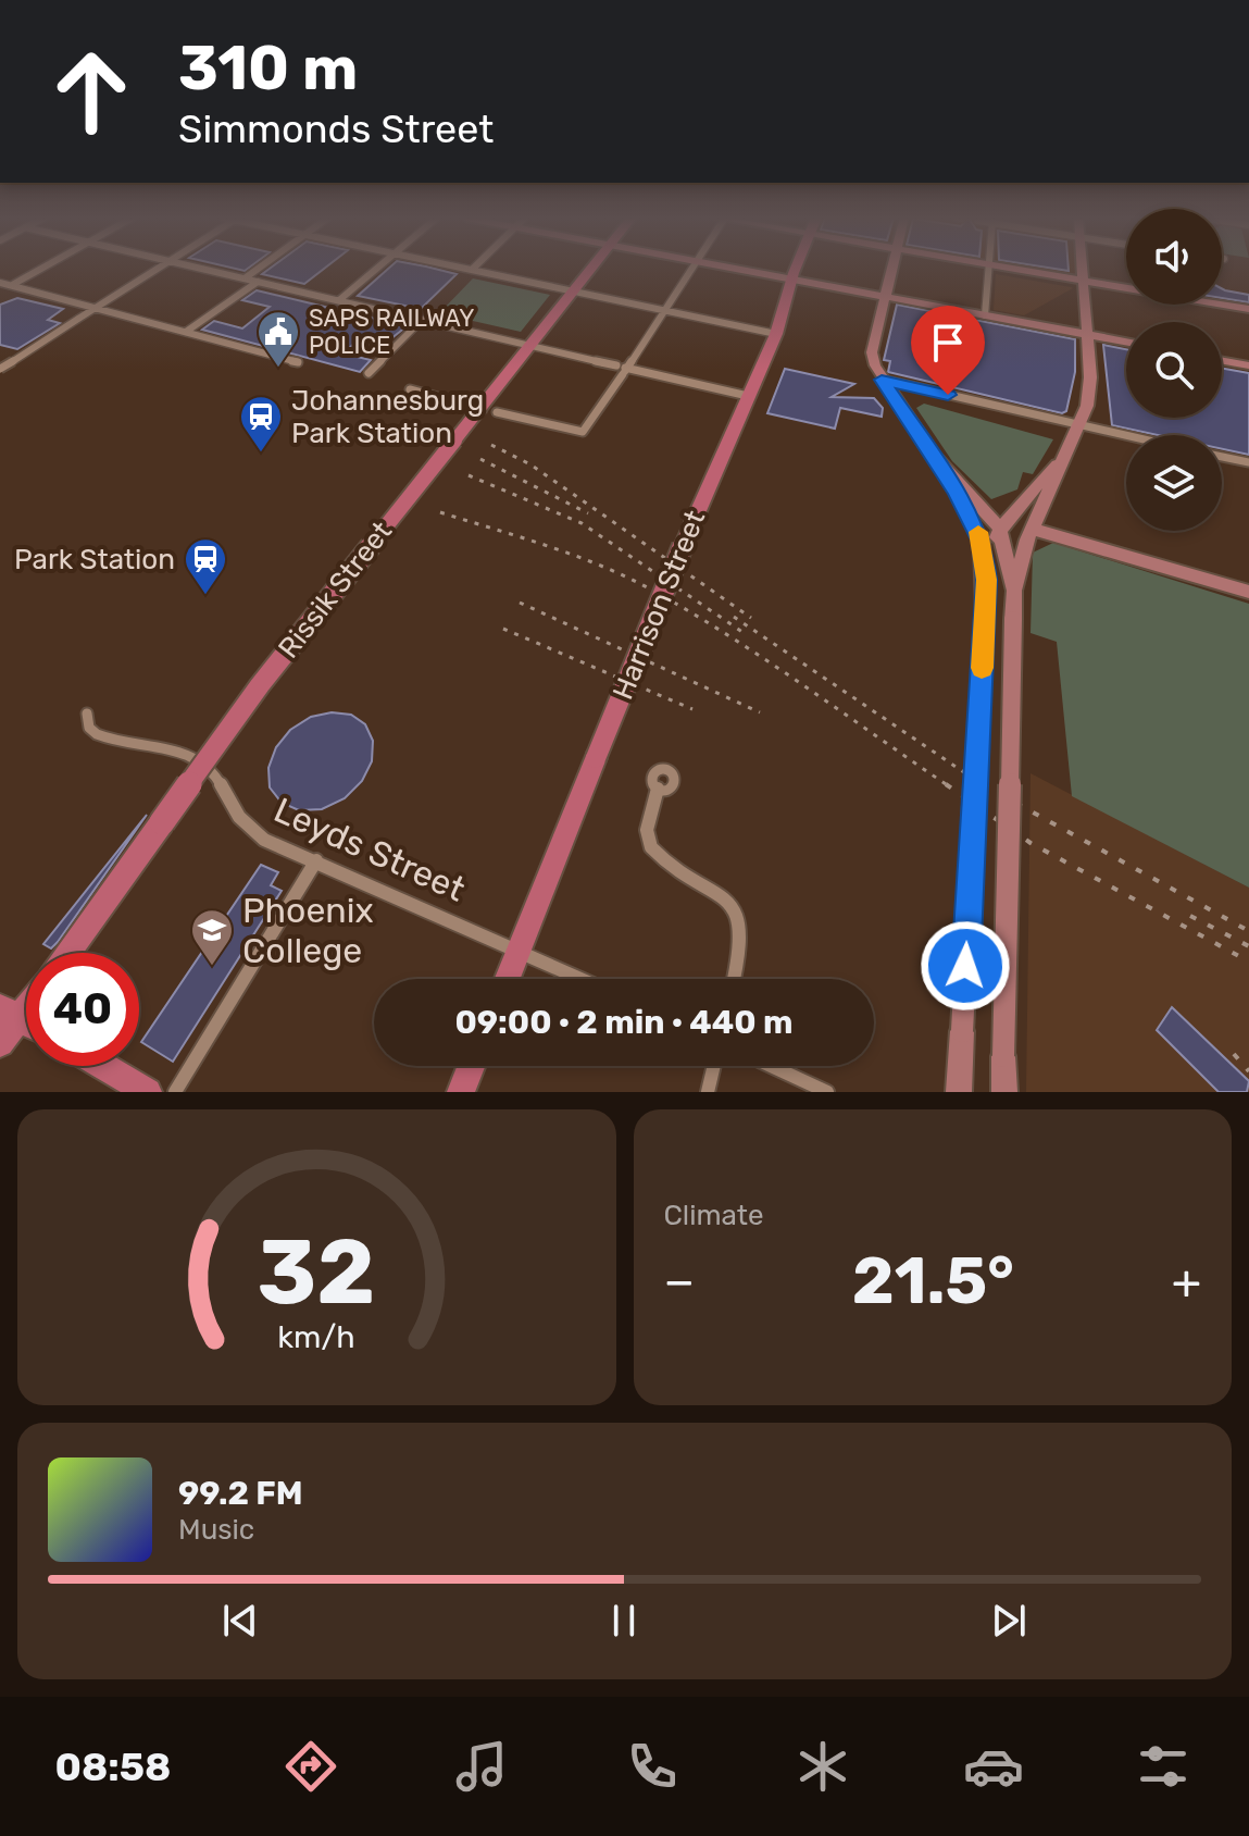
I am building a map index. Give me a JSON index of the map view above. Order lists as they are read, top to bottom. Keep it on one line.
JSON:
{"streets":{"main road":["Rissik Street","Harrison Street"],"street":["Leyds Street"]},"crossings":[["Harrison Street","Leyds Street"]],"places":{"public building":["SAPS RAILWAY POLICE"],"station":["Johannesburg Park Station","Park Station"],"school or university":["Phoenix College"]},"page":{"turn":["310 m","Simmonds Street"],"limit":"40","trip":"09:00 · 2 min · 440 m","tile":"Climate","heat":["−","21.5°","+"],"song":["99.2 FM","Music"],"tabs":"08:58","gauge":["32","km/h"]}}
